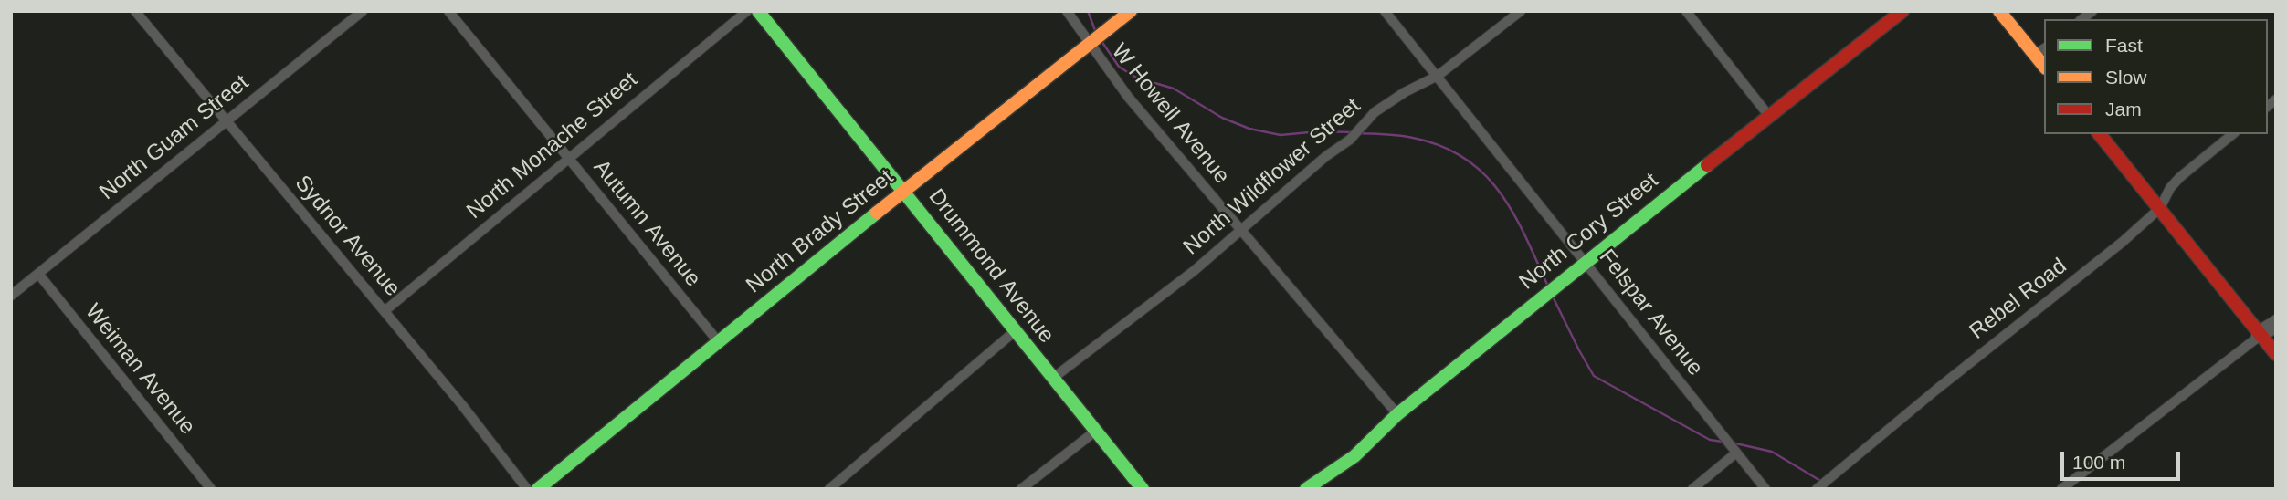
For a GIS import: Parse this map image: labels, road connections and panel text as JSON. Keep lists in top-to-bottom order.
{
  "streets": {
    "street": [
      "W Howell Avenue",
      "North Guam Street",
      "North Monache Street",
      "North Wildflower Street",
      "Autumn Avenue",
      "North Brady Street",
      "North Cory Street",
      "Sydnor Avenue",
      "Drummond Avenue",
      "Rebel Road",
      "Felspar Avenue",
      "Weiman Avenue"
    ]
  },
  "crossings": [
    ["W Howell Avenue", "North Wildflower Street"],
    ["W Howell Avenue", "North Brady Street"],
    ["W Howell Avenue", "North Cory Street"],
    ["North Guam Street", "Sydnor Avenue"],
    ["North Guam Street", "Weiman Avenue"],
    ["North Monache Street", "Autumn Avenue"],
    ["North Monache Street", "Sydnor Avenue"],
    ["North Wildflower Street", "Drummond Avenue"],
    ["North Wildflower Street", "Felspar Avenue"],
    ["Autumn Avenue", "North Brady Street"],
    ["North Brady Street", "Drummond Avenue"],
    ["North Cory Street", "Felspar Avenue"]
  ],
  "legend": ["Fast", "Slow", "Jam"],
  "scale_bar": "100 m"
}
